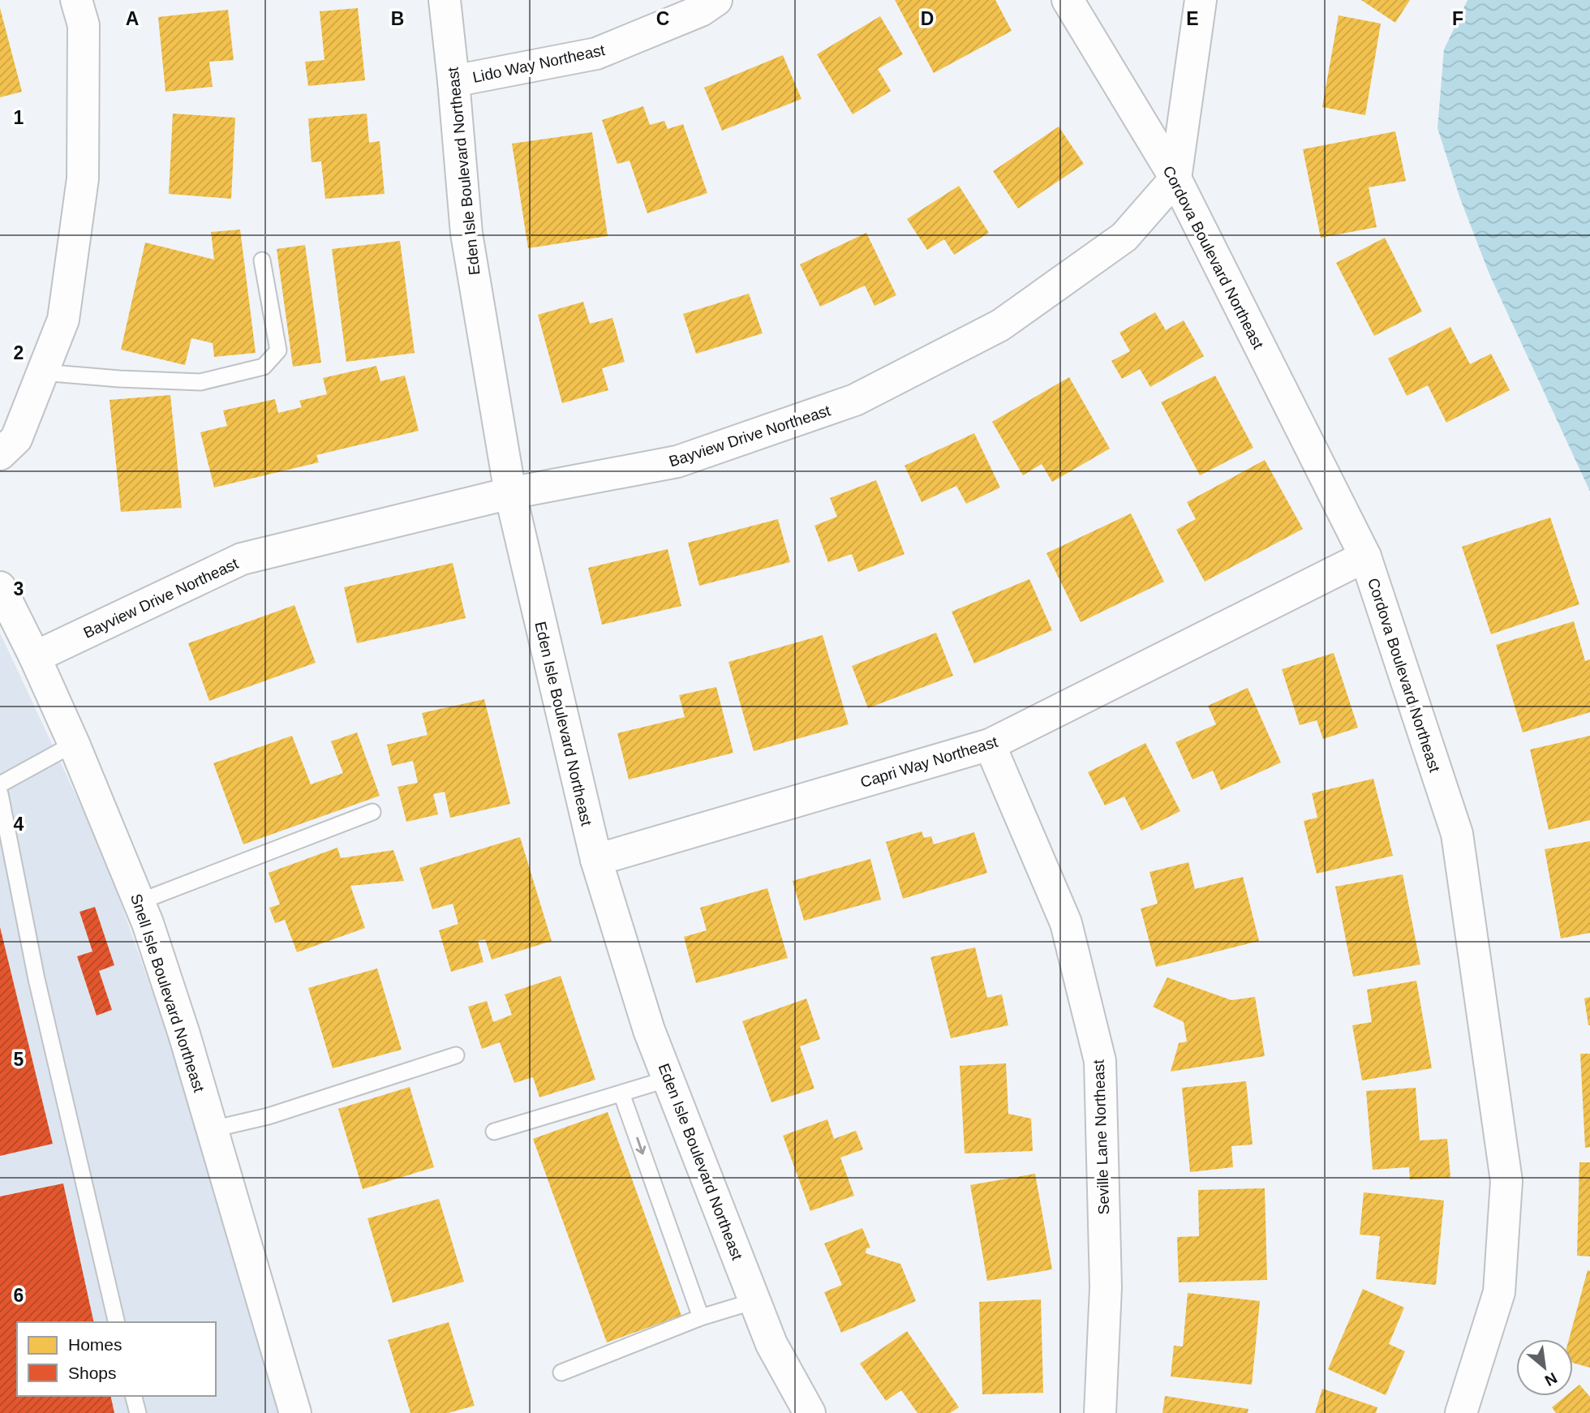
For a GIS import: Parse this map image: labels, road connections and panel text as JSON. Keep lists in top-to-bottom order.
{
  "streets": {
    "street": [
      "Lido Way Northeast",
      "Eden Isle Boulevard Northeast",
      "Cordova Boulevard Northeast",
      "Bayview Drive Northeast",
      "Capri Way Northeast",
      "Snell Isle Boulevard Northeast",
      "Seville Lane Northeast"
    ]
  },
  "crossings": [
    ["Lido Way Northeast", "Eden Isle Boulevard Northeast"],
    ["Eden Isle Boulevard Northeast", "Bayview Drive Northeast"],
    ["Eden Isle Boulevard Northeast", "Capri Way Northeast"],
    ["Cordova Boulevard Northeast", "Bayview Drive Northeast"],
    ["Cordova Boulevard Northeast", "Capri Way Northeast"],
    ["Bayview Drive Northeast", "Snell Isle Boulevard Northeast"],
    ["Capri Way Northeast", "Seville Lane Northeast"]
  ],
  "legend": ["Homes", "Shops"],
  "north": "bottom right",
  "grid": {
    "columns": [
      "A",
      "B",
      "C",
      "D",
      "E",
      "F"
    ],
    "rows": [
      "1",
      "2",
      "3",
      "4",
      "5",
      "6"
    ]
  }
}
